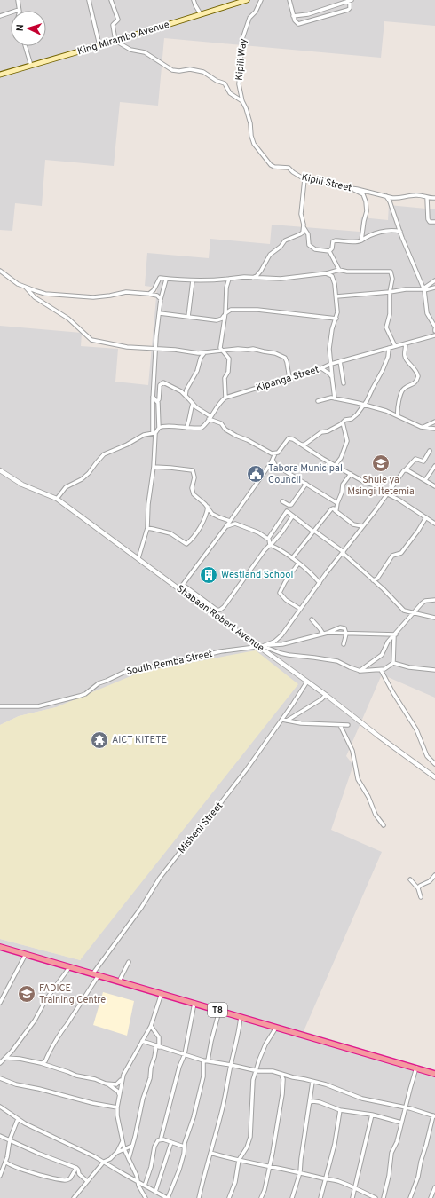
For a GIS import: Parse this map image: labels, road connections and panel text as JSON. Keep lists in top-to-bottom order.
{
  "streets": {
    "highway": ["T8"],
    "main road": ["King Mirambo Avenue"],
    "street": [
      "Kipili Way",
      "Kipili Street",
      "Kipanga Street",
      "Shabaan Robert Avenue",
      "South Pemba Street",
      "Misheni Street"
    ]
  },
  "crossings": [
    ["Kipili Way", "Kipili Street"],
    ["Shabaan Robert Avenue", "South Pemba Street"],
    ["Shabaan Robert Avenue", "Misheni Street"],
    ["Misheni Street", "T8"]
  ],
  "places": {
    "school or university": ["Shule ya Msingi Itetemia", "FADICE Training Centre"],
    "public building": ["Tabora Municipal Council"],
    "building": ["Westland School"],
    "temple": ["AICT KITETE"]
  },
  "north": "left"
}
